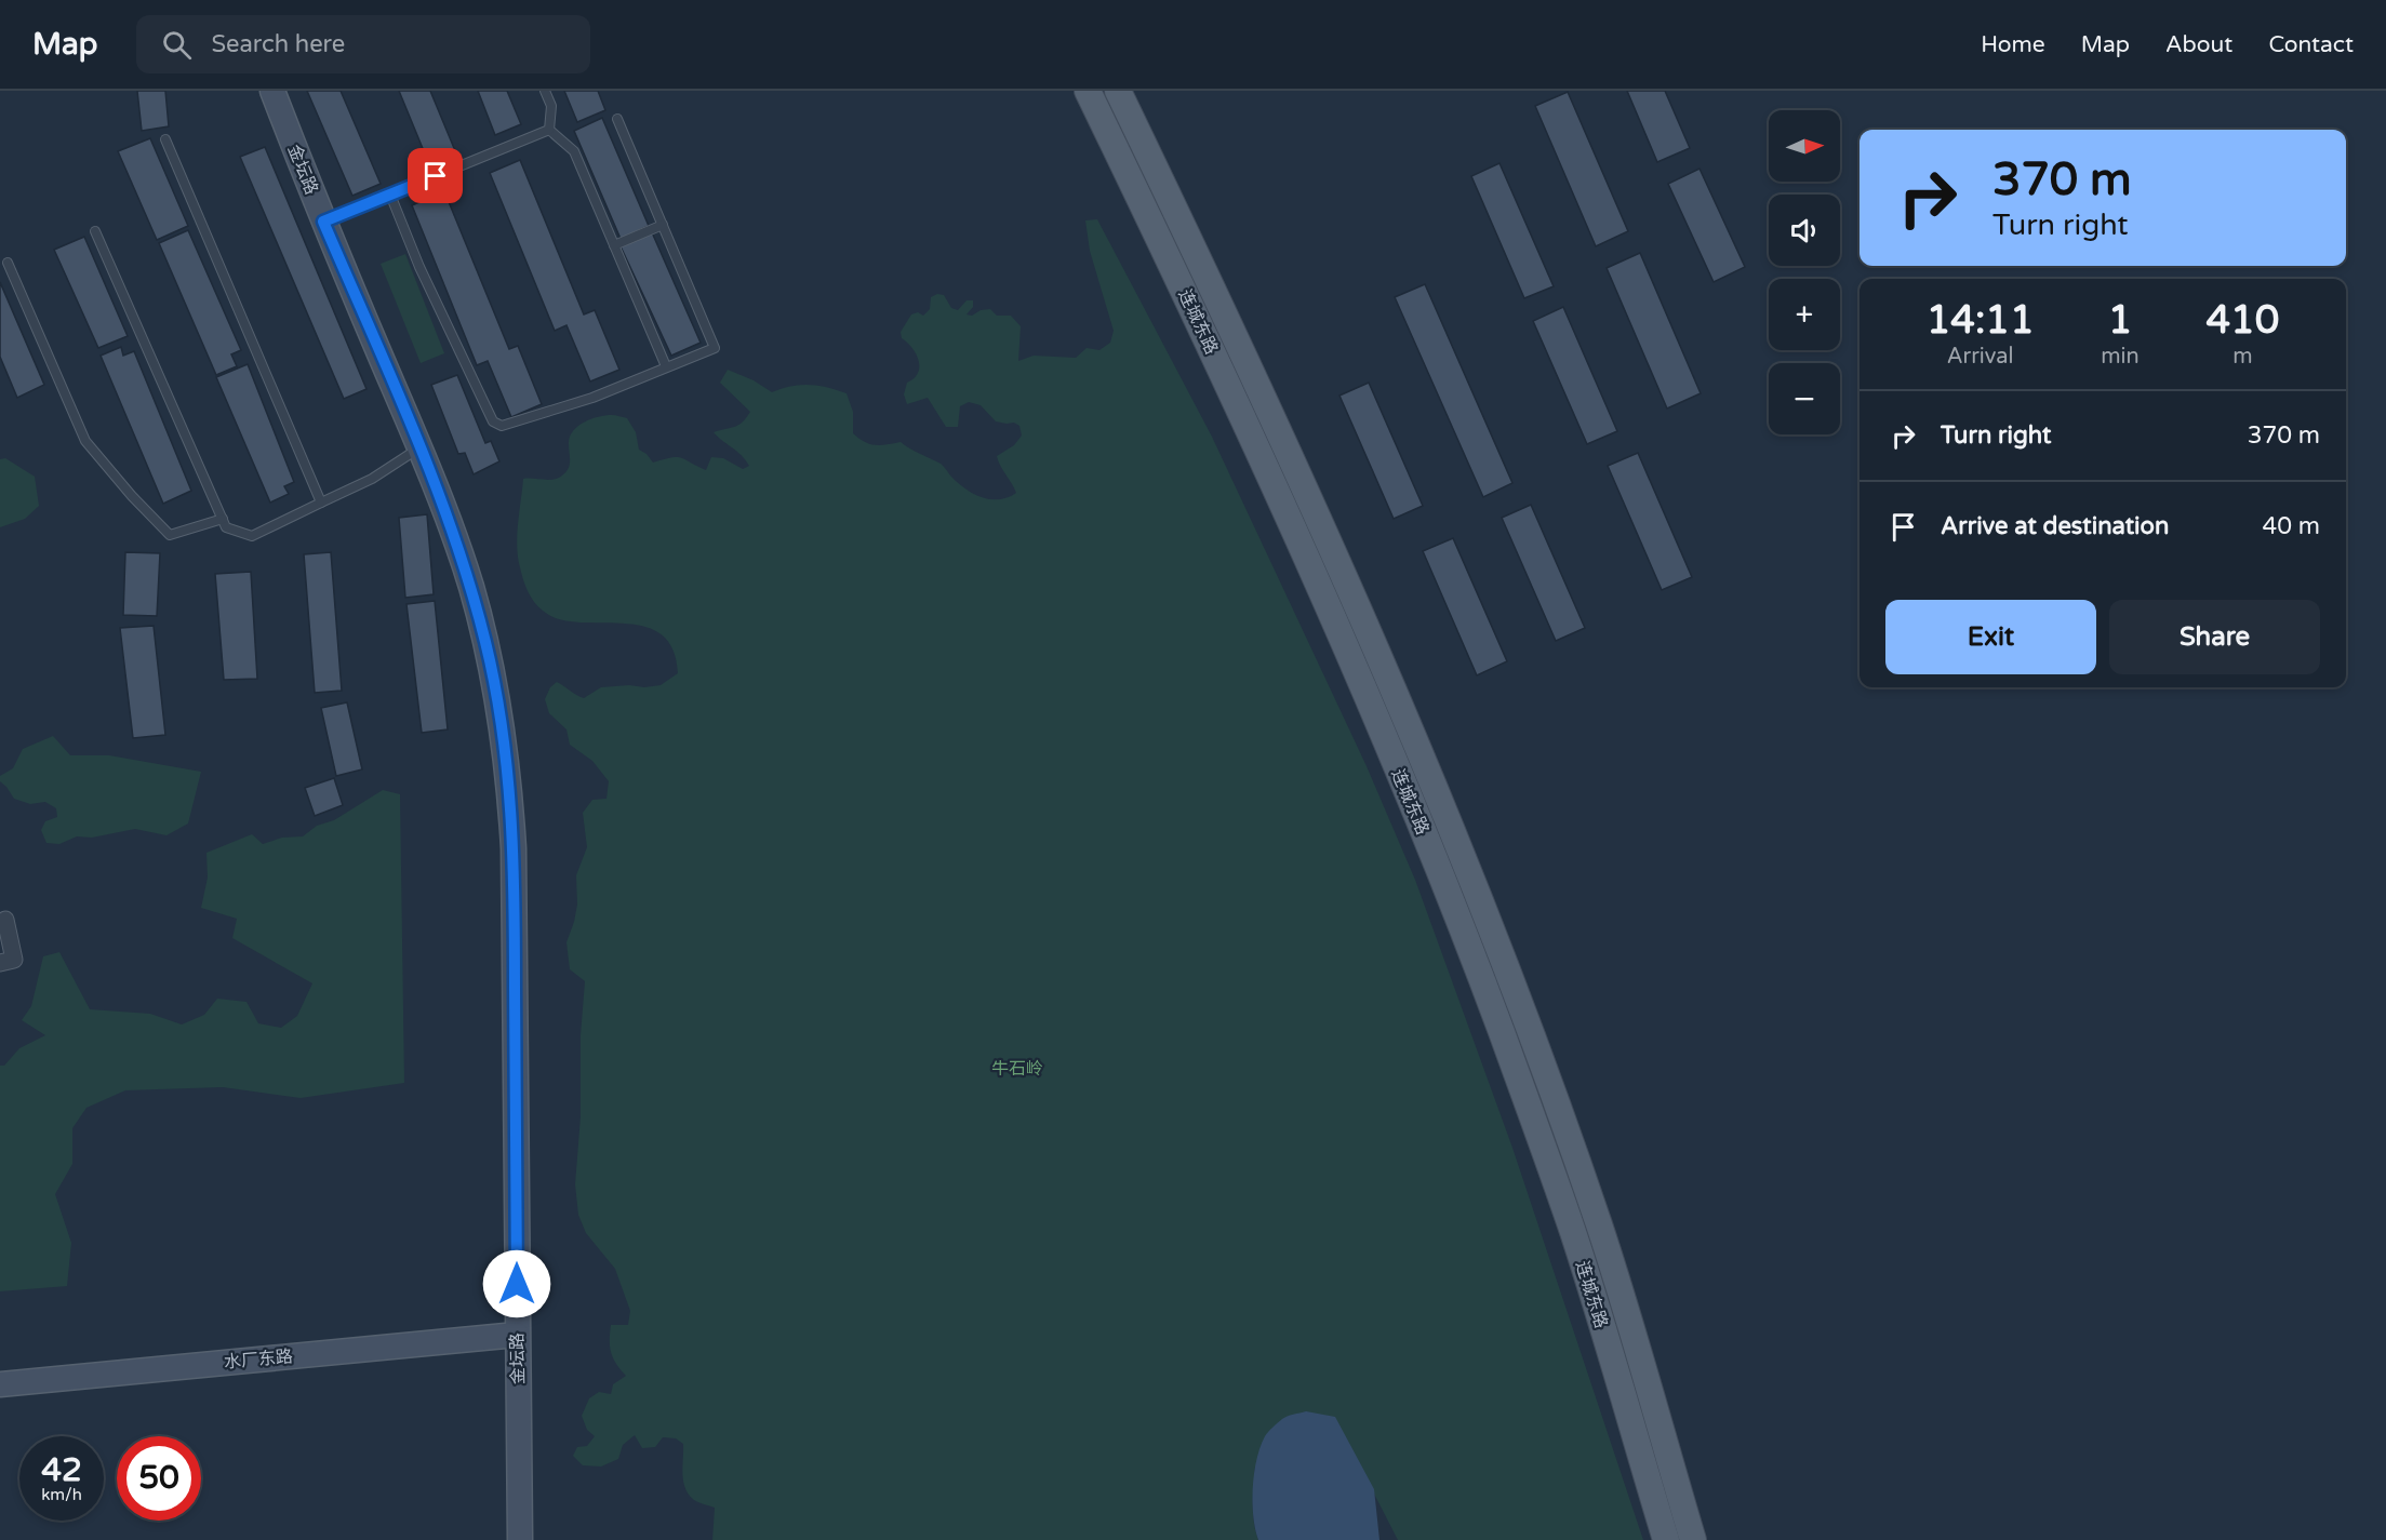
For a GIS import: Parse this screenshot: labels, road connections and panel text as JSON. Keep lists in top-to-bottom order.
{
  "streets": {
    "main road": ["金坛路", "连城东路", "水厂东路"]
  },
  "crossings": [
    ["金坛路", "水厂东路"]
  ],
  "parks": ["牛石岭"],
  "north": "right",
  "page": {
    "header": "Map",
    "search": "Search here",
    "nav": [
      "Home",
      "Map",
      "About",
      "Contact"
    ],
    "map_buttons": ["+", "−"],
    "turn": ["370 m", "Turn right"],
    "eta": [
      "14:11",
      "Arrival",
      "1",
      "min",
      "410",
      "m"
    ],
    "list": [
      {
        "name": "Turn right",
        "value": "370 m"
      },
      {
        "name": "Arrive at destination",
        "value": "40 m"
      }
    ],
    "buttons": ["Exit", "Share"],
    "speed": "42 km/h",
    "limit": "50"
  }
}
